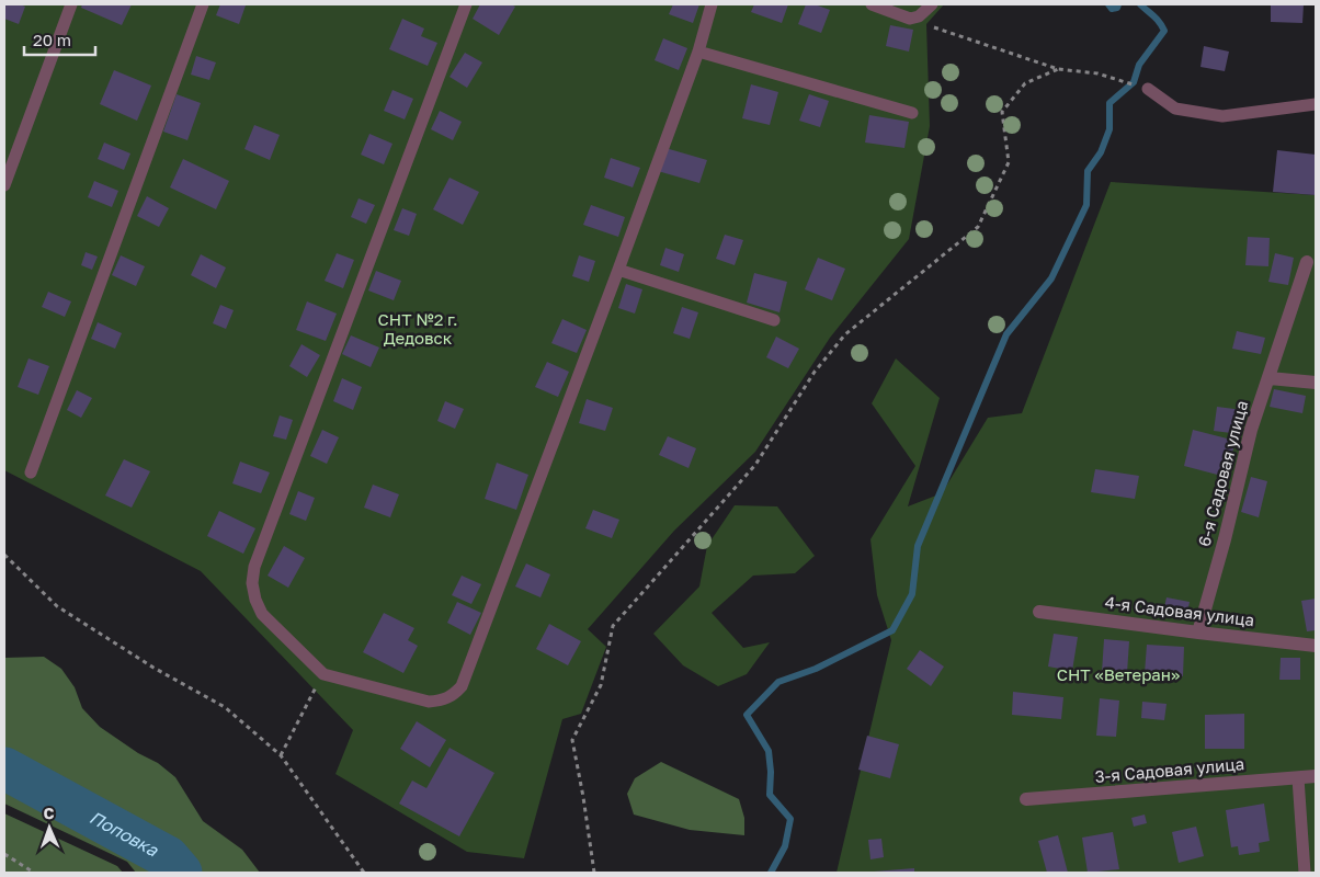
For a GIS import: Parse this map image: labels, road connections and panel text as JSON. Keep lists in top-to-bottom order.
{
  "streets": {
    "street": ["6-я Садовая улица", "4-я Садовая улица", "3-я Садовая улица"]
  },
  "crossings": [
    ["6-я Садовая улица", "4-я Садовая улица"]
  ],
  "water": ["Поповка"],
  "parks": ["СНТ №2 г. Дедовск", "СНТ «Ветеран»"],
  "scale_bar": "20 m",
  "north": "top"
}
